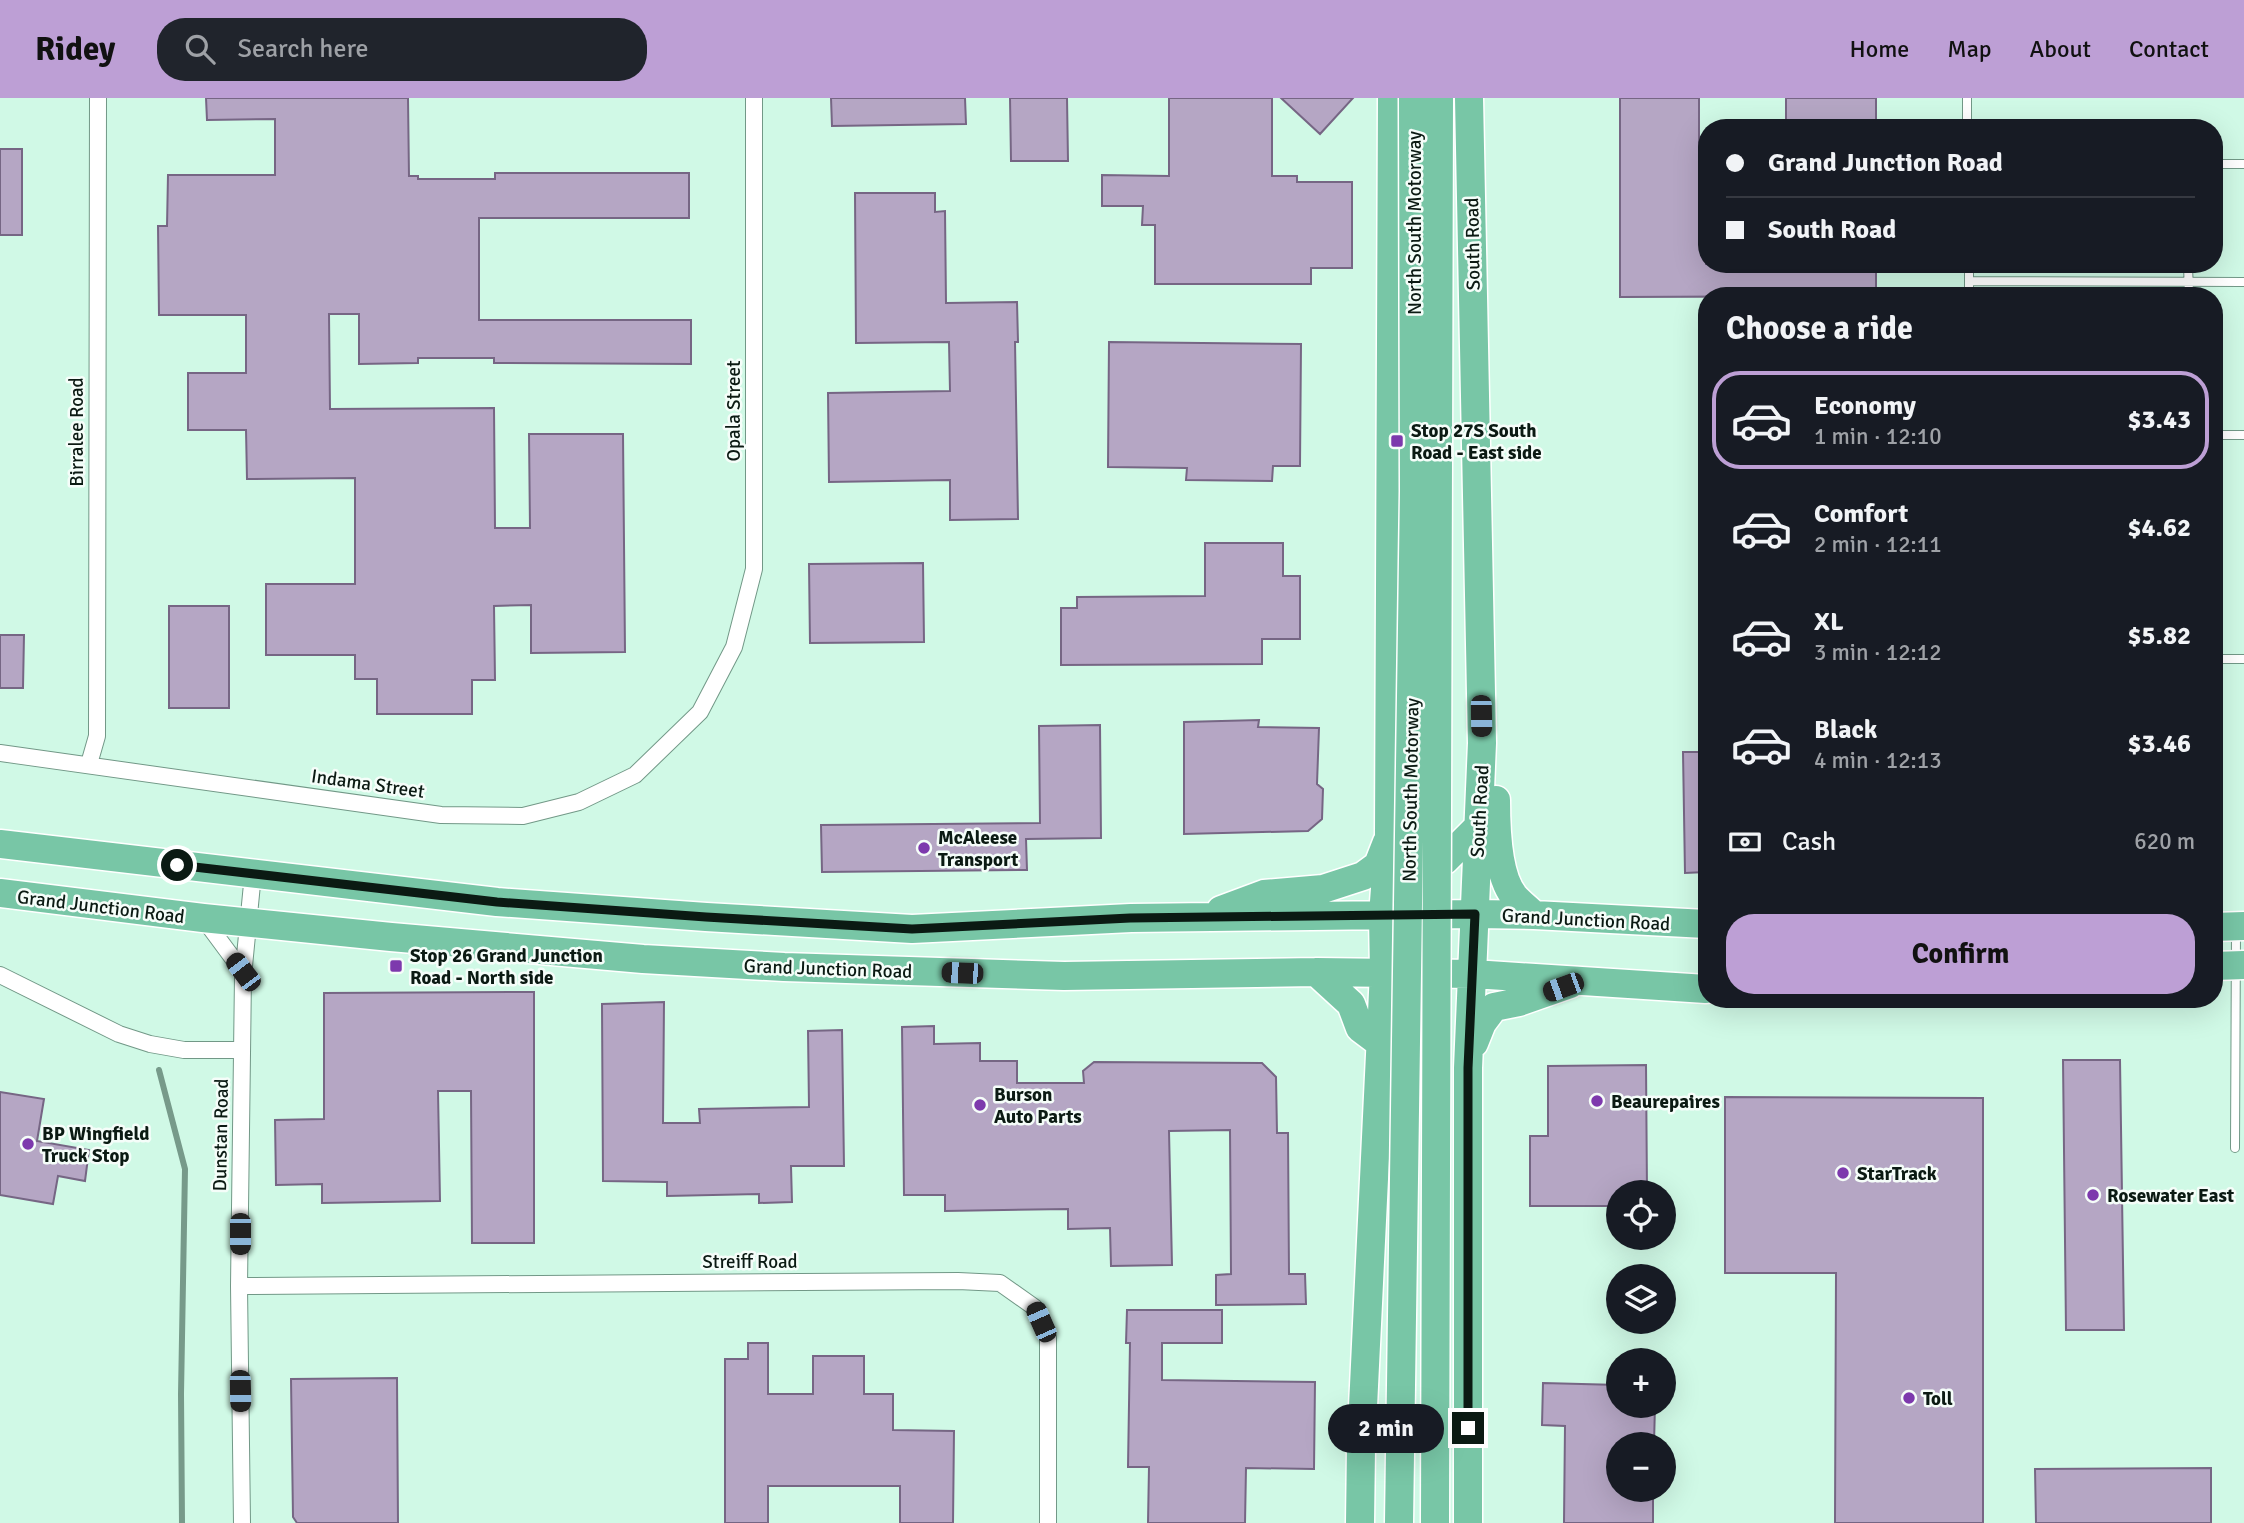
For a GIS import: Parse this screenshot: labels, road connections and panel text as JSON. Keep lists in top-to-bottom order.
{
  "streets": {
    "highway": ["North South Motorway", "South Road", "Grand Junction Road"],
    "street": [
      "Opala Street",
      "Birralee Road",
      "Indama Street",
      "Dunstan Road",
      "Streiff Road"
    ]
  },
  "crossings": [
    ["South Road", "Grand Junction Road"],
    ["Opala Street", "Indama Street"],
    ["Birralee Road", "Indama Street"],
    ["Grand Junction Road", "Dunstan Road"],
    ["Dunstan Road", "Streiff Road"]
  ],
  "places": {
    "transit": ["Stop 27S South Road - East side", "Stop 26 Grand Junction Road - North side"],
    "other": [
      "McAleese Transport",
      "Beaurepaires",
      "Burson Auto Parts",
      "BP Wingfield Truck Stop",
      "StarTrack",
      "Rosewater East",
      "Toll"
    ]
  },
  "page": {
    "header": "Ridey",
    "search": "Search here",
    "nav": [
      "Home",
      "Map",
      "About",
      "Contact"
    ],
    "banner": ["Grand Junction Road", "South Road"],
    "heading": "Choose a ride",
    "list": [
      {
        "name": "Economy",
        "note": "1 min · 12:10",
        "value": "$3.43"
      },
      {
        "name": "Comfort",
        "note": "2 min · 12:11",
        "value": "$4.62"
      },
      {
        "name": "XL",
        "note": "3 min · 12:12",
        "value": "$5.82"
      },
      {
        "name": "Black",
        "note": "4 min · 12:13",
        "value": "$3.46"
      }
    ],
    "pay": ["Cash", "620 m"],
    "buttons": "Confirm",
    "map_buttons": ["+", "−"],
    "bubble": "2 min"
  }
}
